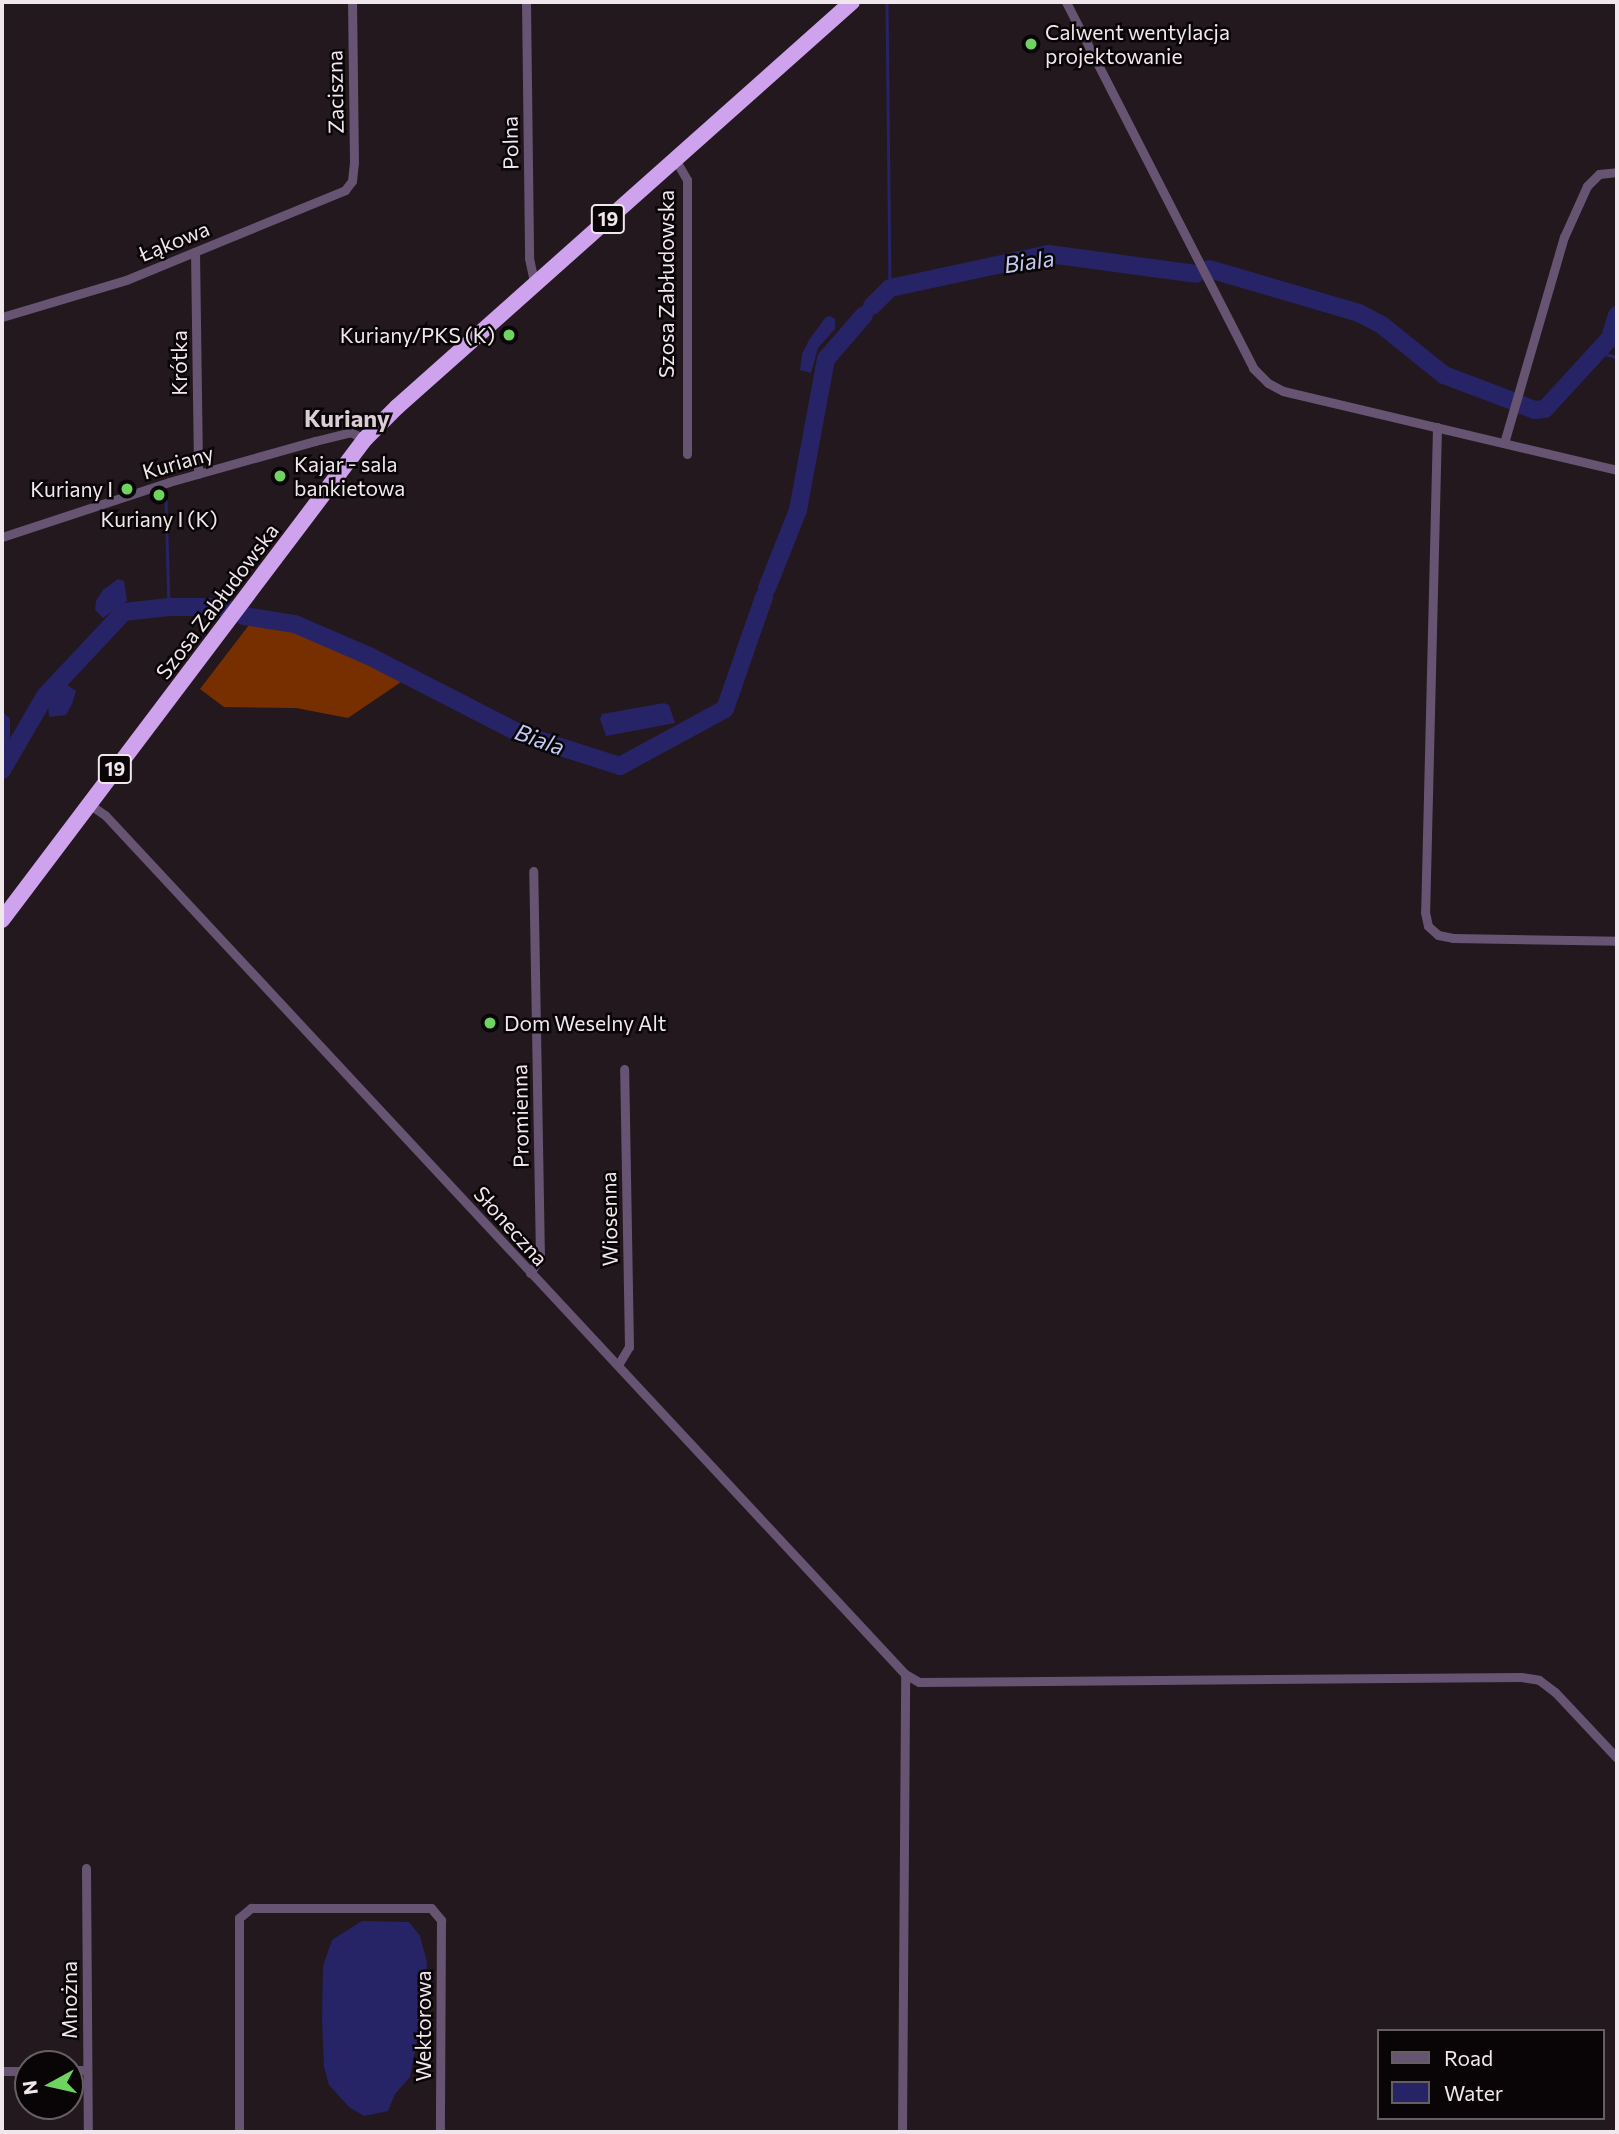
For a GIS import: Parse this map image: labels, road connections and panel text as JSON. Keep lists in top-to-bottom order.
{
  "streets": {
    "highway": ["19", "Szosa Zabłudowska"],
    "street": [
      "Zaciszna",
      "Polna",
      "Łąkowa",
      "Krótka",
      "Kuriany",
      "Promienna",
      "Wiosenna",
      "Słoneczna",
      "Mnożna",
      "Wektorowa"
    ]
  },
  "crossings": [
    ["Zaciszna", "Łąkowa"],
    ["Polna", "Szosa Zabłudowska"],
    ["Łąkowa", "Krótka"],
    ["Szosa Zabłudowska", "Kuriany"],
    ["Szosa Zabłudowska", "Słoneczna"],
    ["Krótka", "Kuriany"],
    ["Promienna", "Słoneczna"],
    ["Wiosenna", "Słoneczna"]
  ],
  "districts": ["Kuriany"],
  "water": ["Biala"],
  "places": [
    "Calwent wentylacja projektowanie",
    "Kuriany/PKS (K)",
    "Kajar - sala bankietowa",
    "Kuriany I",
    "Kuriany I (K)",
    "Dom Weselny Alt"
  ],
  "legend": ["Road", "Water"],
  "north": "left"
}
